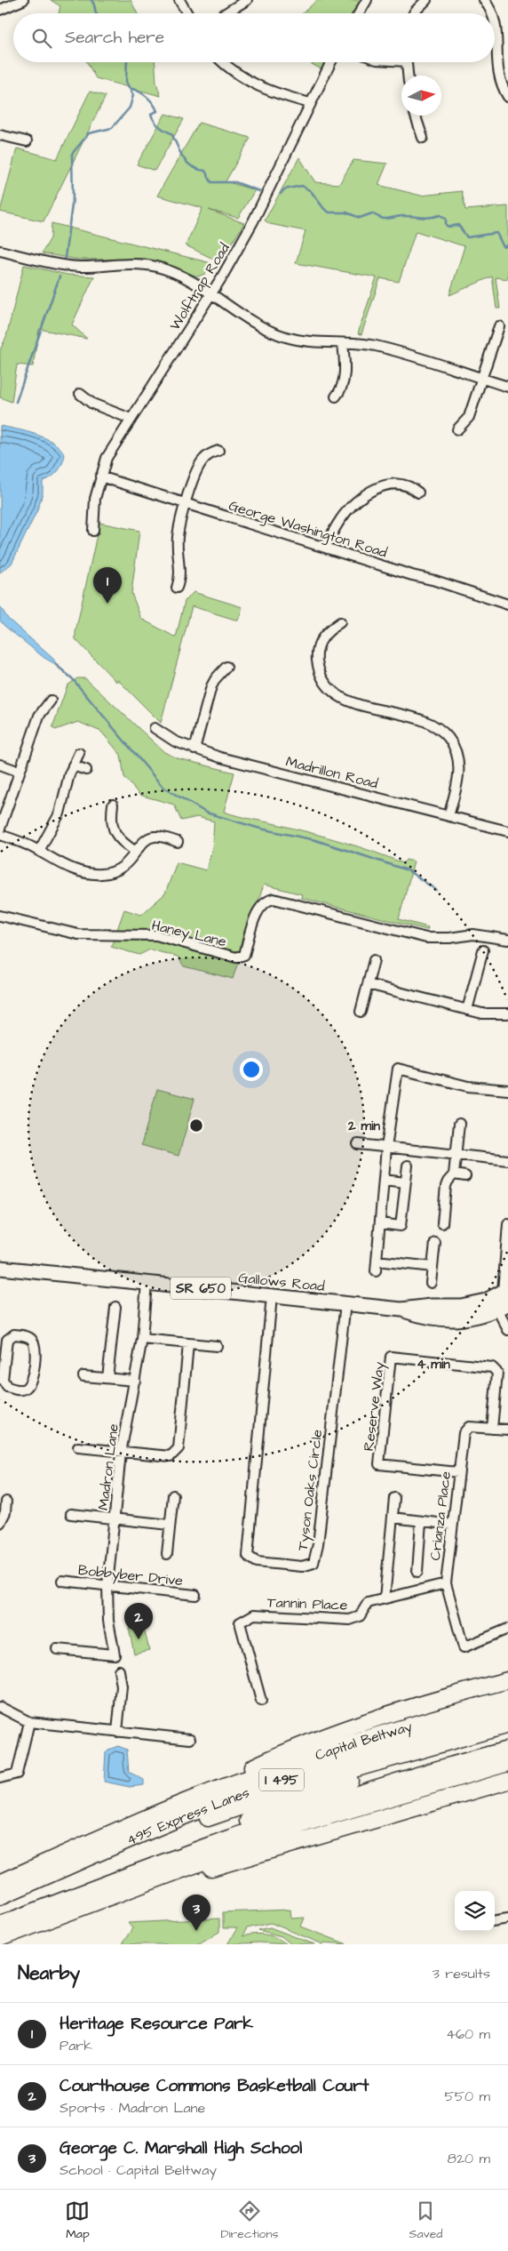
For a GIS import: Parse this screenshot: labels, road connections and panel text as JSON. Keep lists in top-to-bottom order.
{
  "streets": {
    "highway": ["Capital Beltway", "I 495", "495 Express Lanes"],
    "main road": ["Gallows Road", "SR 650"],
    "street": [
      "Wolftrap Road",
      "George Washington Road",
      "Madrillon Road",
      "Haney Lane",
      "Reserve Way",
      "Madron Lane",
      "Tyson Oaks Circle",
      "Crianza Place",
      "Bobbyber Drive",
      "Tannin Place"
    ]
  },
  "crossings": [
    ["Wolftrap Road", "George Washington Road"],
    ["Gallows Road", "Madron Lane"],
    ["Gallows Road", "Tyson Oaks Circle"],
    ["Reserve Way", "Crianza Place"],
    ["Madron Lane", "Bobbyber Drive"],
    ["Crianza Place", "Tannin Place"]
  ],
  "north": "right",
  "page": {
    "search": "Search here",
    "pins": ["1", "2", "3"],
    "heading": ["Nearby", "3 results"],
    "list": [
      {
        "mark": "1",
        "name": "Heritage Resource Park",
        "note": "Park",
        "value": "460 m"
      },
      {
        "mark": "2",
        "name": "Courthouse Commons Basketball Court",
        "note": "Sports · Madron Lane",
        "value": "550 m"
      },
      {
        "mark": "3",
        "name": "George C. Marshall High School",
        "note": "School · Capital Beltway",
        "value": "820 m"
      }
    ],
    "nav": ["Map", "Directions", "Saved"]
  },
  "rings": ["2 min", "4 min"]
}
